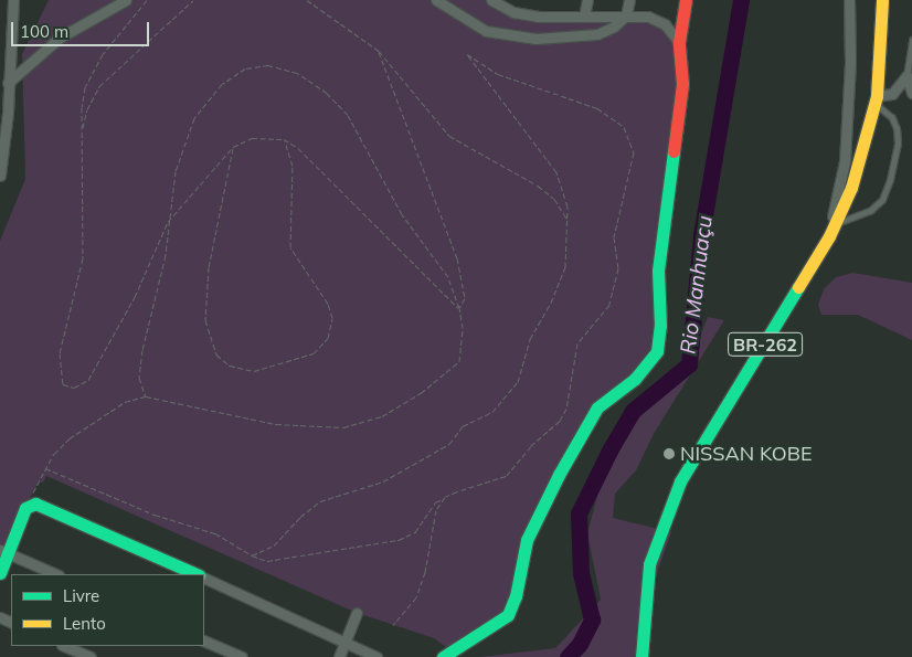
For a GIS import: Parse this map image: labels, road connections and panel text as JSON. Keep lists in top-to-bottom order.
{
  "streets": {
    "main road": ["BR-262"]
  },
  "water": ["Rio Manhuaçu"],
  "places": ["NISSAN KOBE"],
  "legend": ["Livre", "Lento"],
  "scale_bar": "100 m"
}
